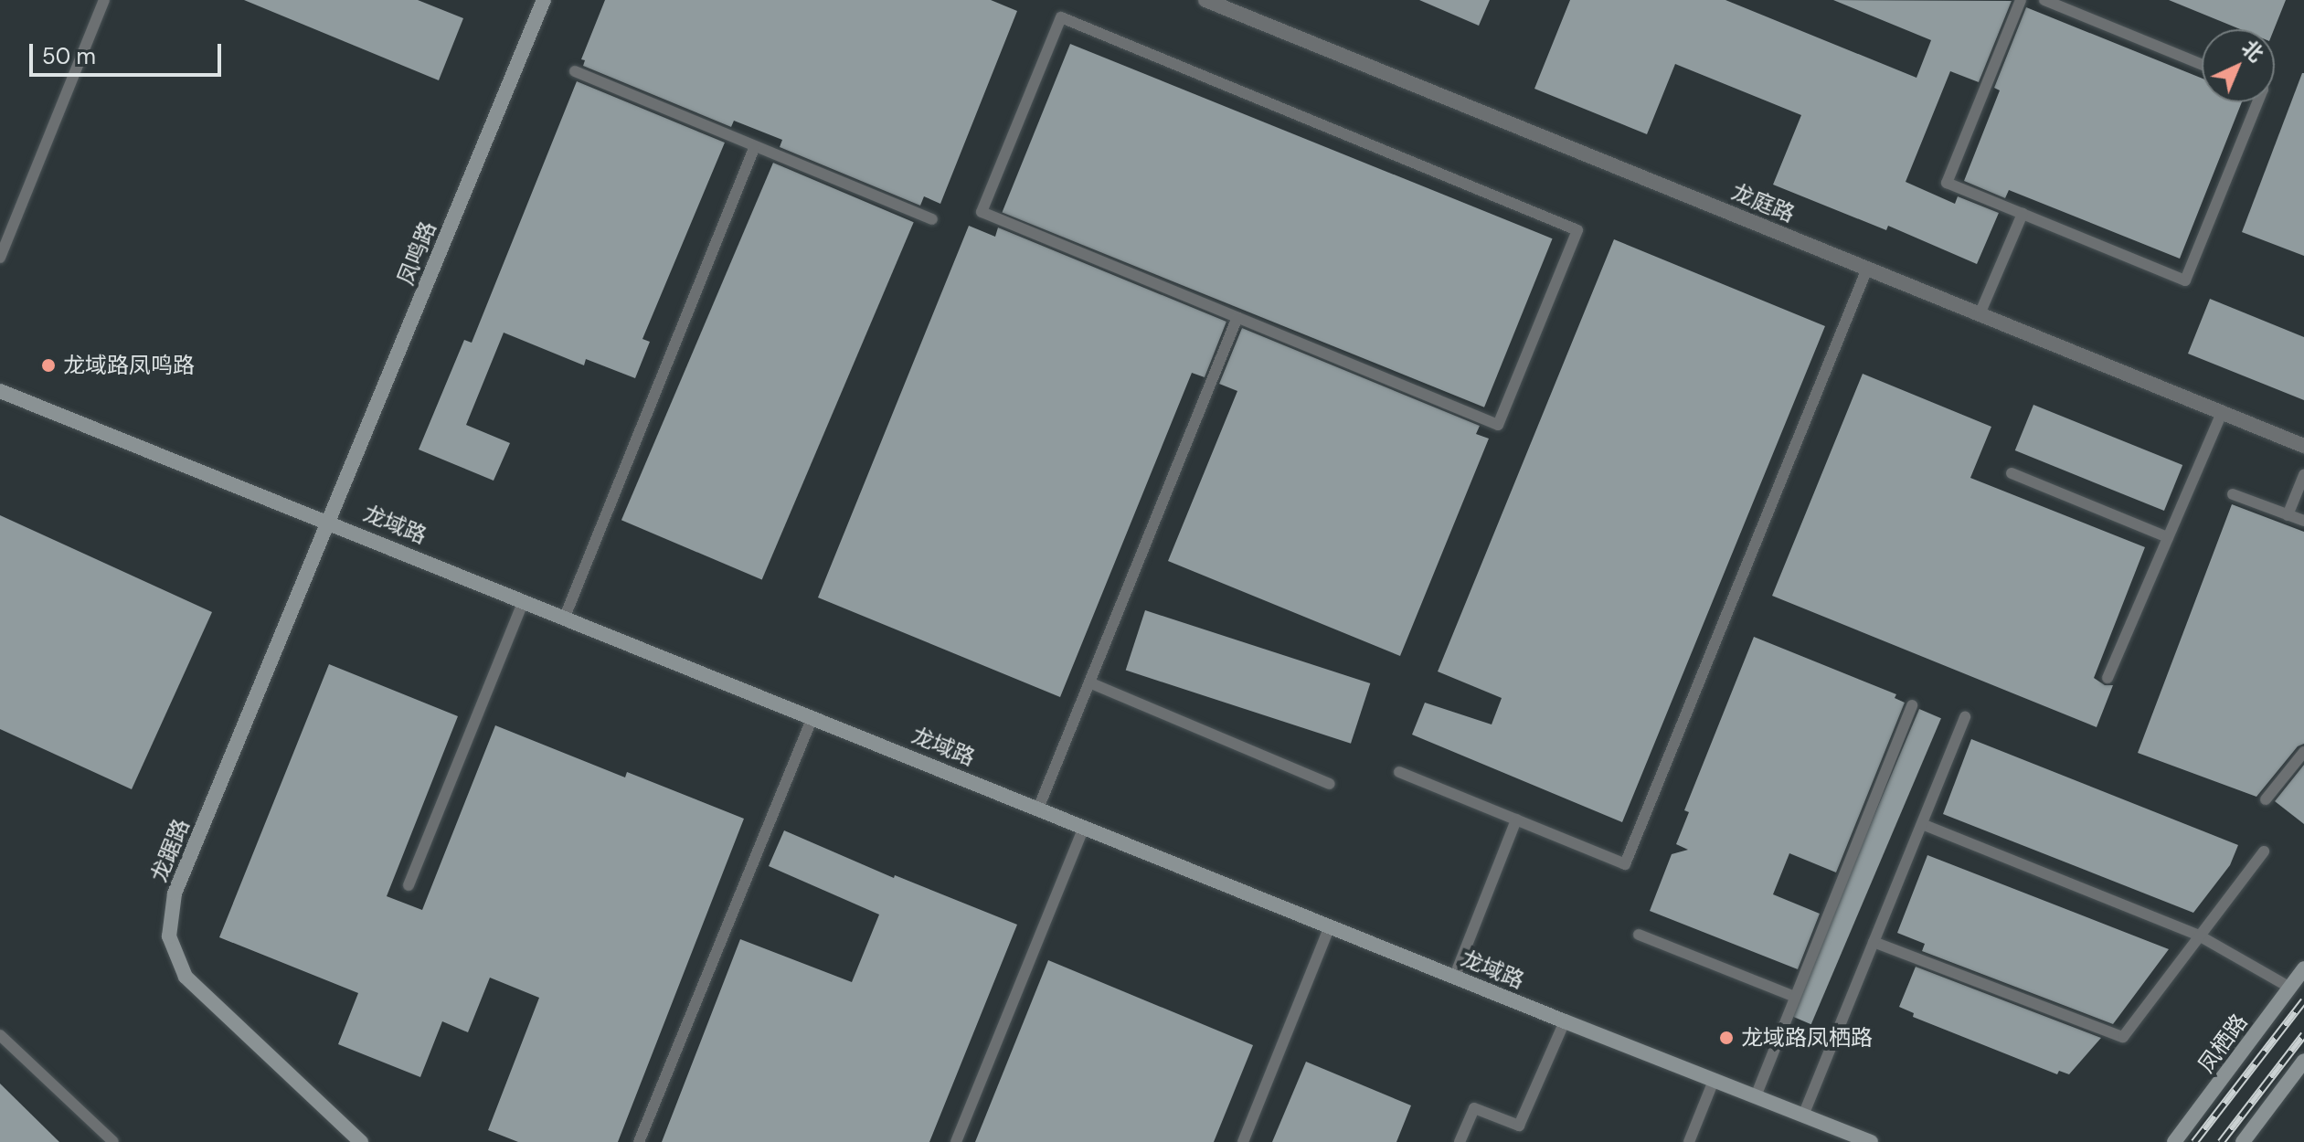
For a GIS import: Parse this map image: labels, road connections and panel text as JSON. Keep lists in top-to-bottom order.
{
  "streets": {
    "street": [
      "龙庭路",
      "凤鸣路",
      "龙域路",
      "龙踞路",
      "凤栖路"
    ]
  },
  "crossings": [
    ["凤鸣路", "龙域路"],
    ["凤鸣路", "龙踞路"],
    ["龙域路", "龙踞路"]
  ],
  "places": ["龙域路凤鸣路", "龙域路凤栖路"],
  "scale_bar": "50 m",
  "north": "top right"
}
